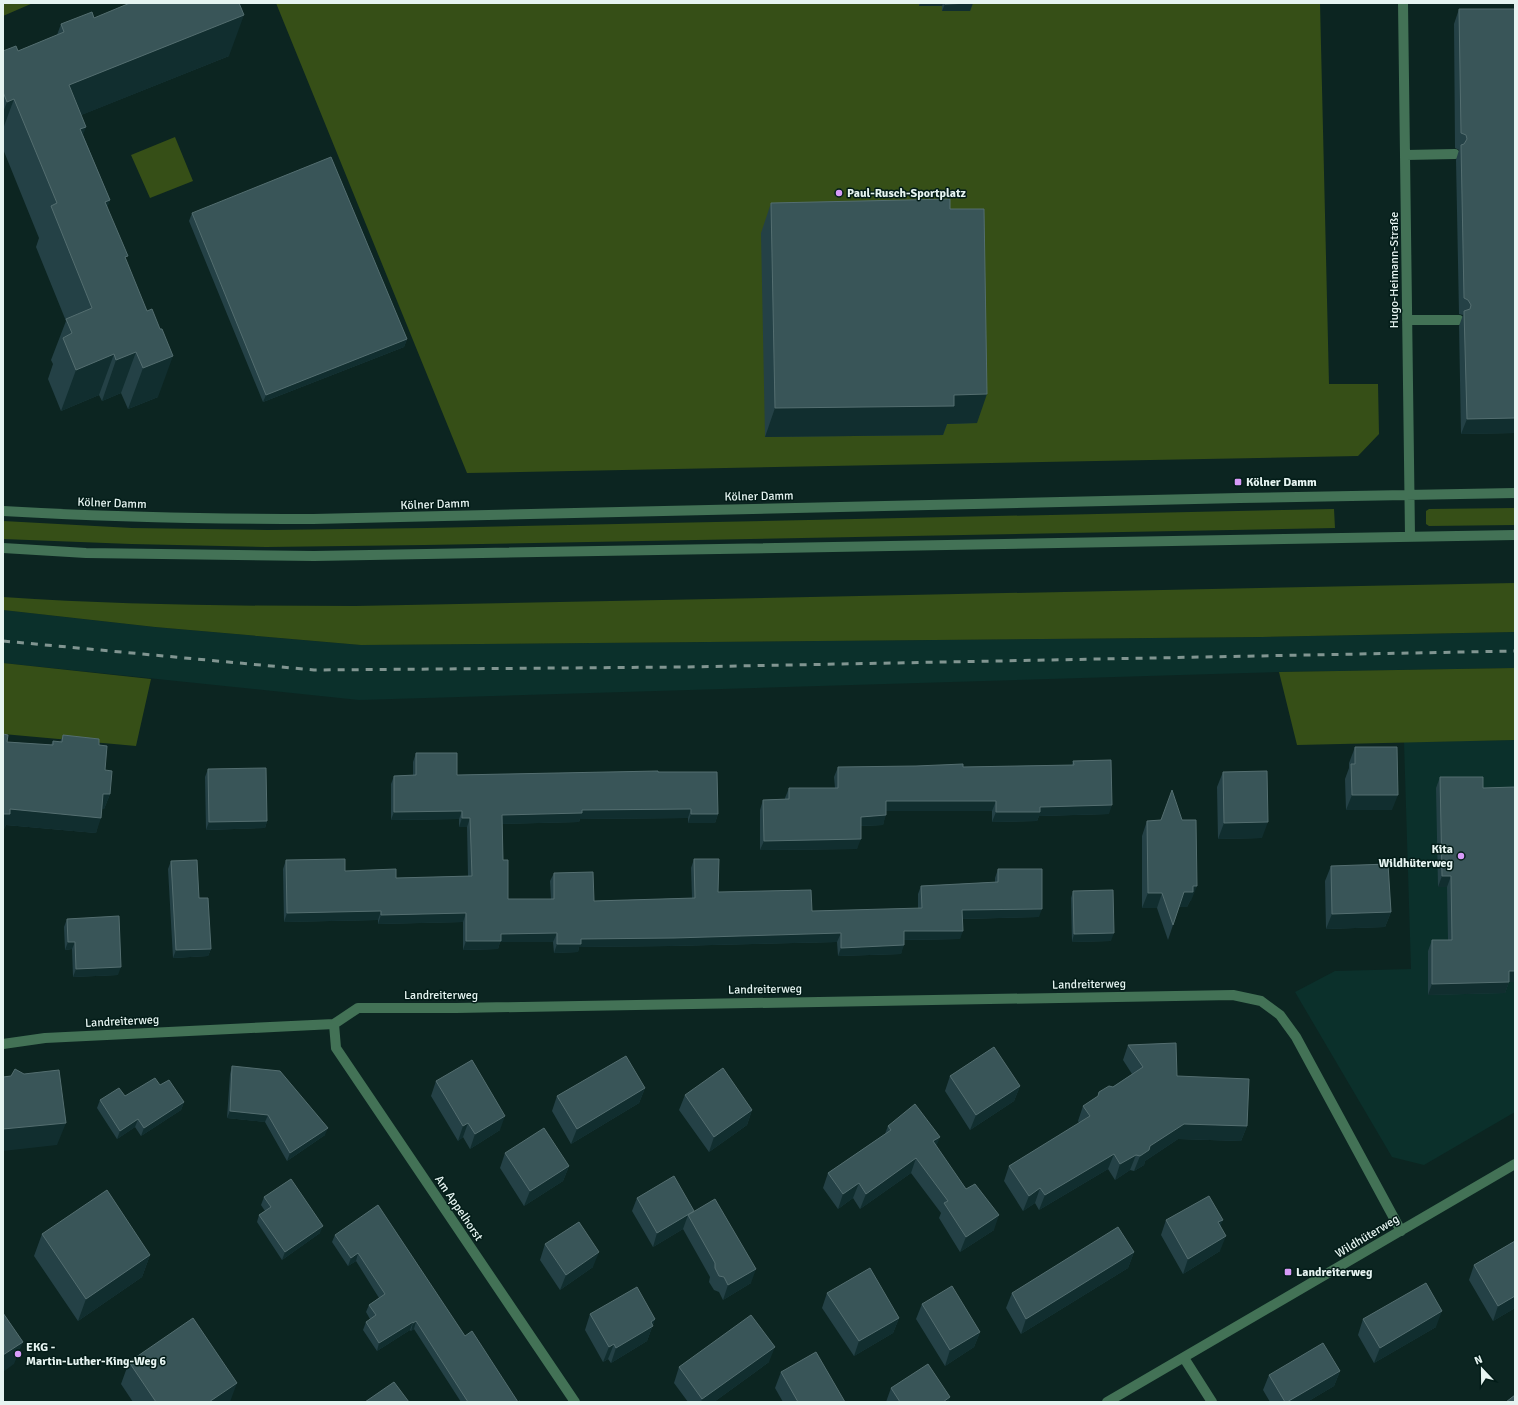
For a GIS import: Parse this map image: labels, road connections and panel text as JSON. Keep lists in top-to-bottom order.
{
  "streets": {
    "street": [
      "Hugo-Heimann-Straße",
      "Kölner Damm",
      "Landreiterweg",
      "Am Appelhorst",
      "Wildhüterweg"
    ]
  },
  "crossings": [
    ["Hugo-Heimann-Straße", "Kölner Damm"],
    ["Landreiterweg", "Am Appelhorst"],
    ["Landreiterweg", "Wildhüterweg"]
  ],
  "places": {
    "other": ["Paul-Rusch-Sportplatz", "Kita Wildhüterweg", "EKG - Martin-Luther-King-Weg 6"],
    "transit": ["Kölner Damm", "Landreiterweg"]
  },
  "north": "top"
}
